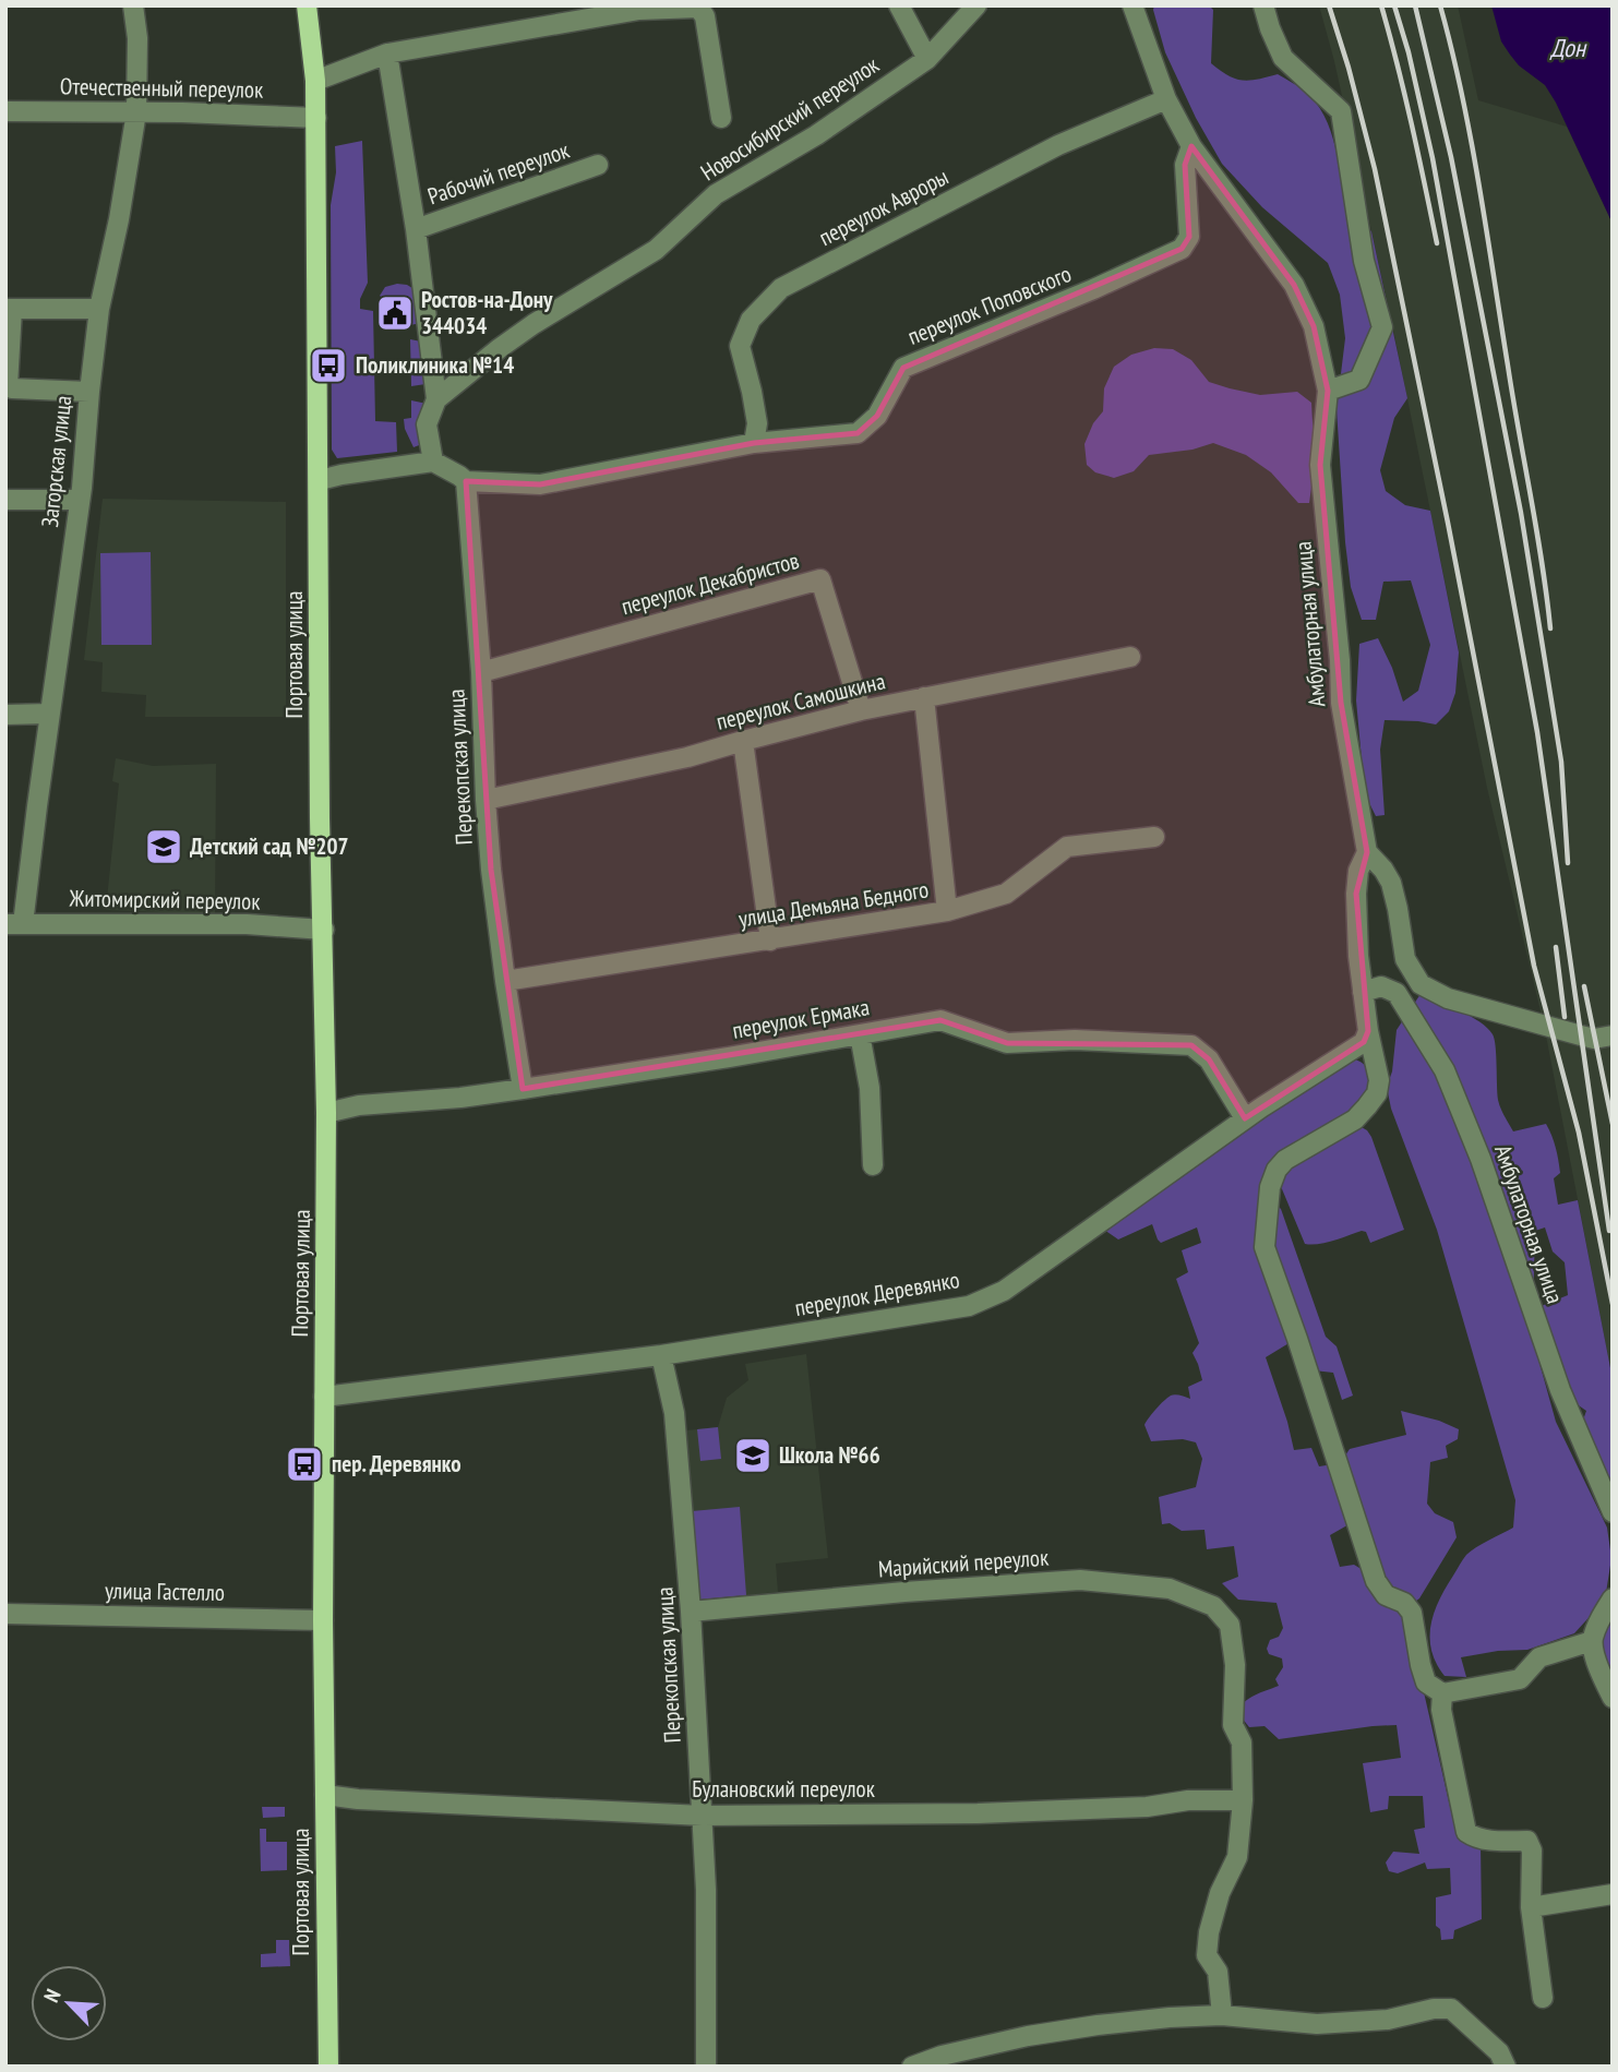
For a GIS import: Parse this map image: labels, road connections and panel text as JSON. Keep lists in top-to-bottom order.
{
  "streets": {
    "main road": ["Портовая улица"],
    "street": [
      "Отечественный переулок",
      "Новосибирский переулок",
      "Рабочий переулок",
      "переулок Авроры",
      "переулок Поповского",
      "Загорская улица",
      "переулок Декабристов",
      "Амбулаторная улица",
      "переулок Самошкина",
      "Перекопская улица",
      "Житомирский переулок",
      "улица Демьяна Бедного",
      "переулок Ермака",
      "переулок Деревянко",
      "Марийский переулок",
      "улица Гастелло",
      "Булановский переулок"
    ]
  },
  "crossings": [
    ["Отечественный переулок", "Загорская улица"],
    ["Отечественный переулок", "Портовая улица"],
    ["переулок Авроры", "переулок Поповского"],
    ["переулок Авроры", "Амбулаторная улица"],
    ["переулок Поповского", "Амбулаторная улица"],
    ["переулок Поповского", "Перекопская улица"],
    ["Загорская улица", "Житомирский переулок"],
    ["переулок Декабристов", "переулок Самошкина"],
    ["переулок Декабристов", "Перекопская улица"],
    ["Амбулаторная улица", "переулок Деревянко"],
    ["Портовая улица", "Житомирский переулок"],
    ["Портовая улица", "переулок Ермака"],
    ["Портовая улица", "переулок Деревянко"],
    ["Портовая улица", "улица Гастелло"],
    ["Портовая улица", "Булановский переулок"],
    ["переулок Самошкина", "Перекопская улица"],
    ["Перекопская улица", "улица Демьяна Бедного"],
    ["Перекопская улица", "переулок Ермака"],
    ["Перекопская улица", "переулок Деревянко"],
    ["Перекопская улица", "Марийский переулок"],
    ["Перекопская улица", "Булановский переулок"],
    ["переулок Ермака", "переулок Деревянко"],
    ["Марийский переулок", "Булановский переулок"]
  ],
  "water": ["Дон"],
  "places": {
    "public building": ["Ростов-на-Дону 344034"],
    "bus stop": ["Поликлиника №14", "пер. Деревянко"],
    "school or university": ["Детский сад №207", "Школа №66"]
  },
  "north": "top left"
}
